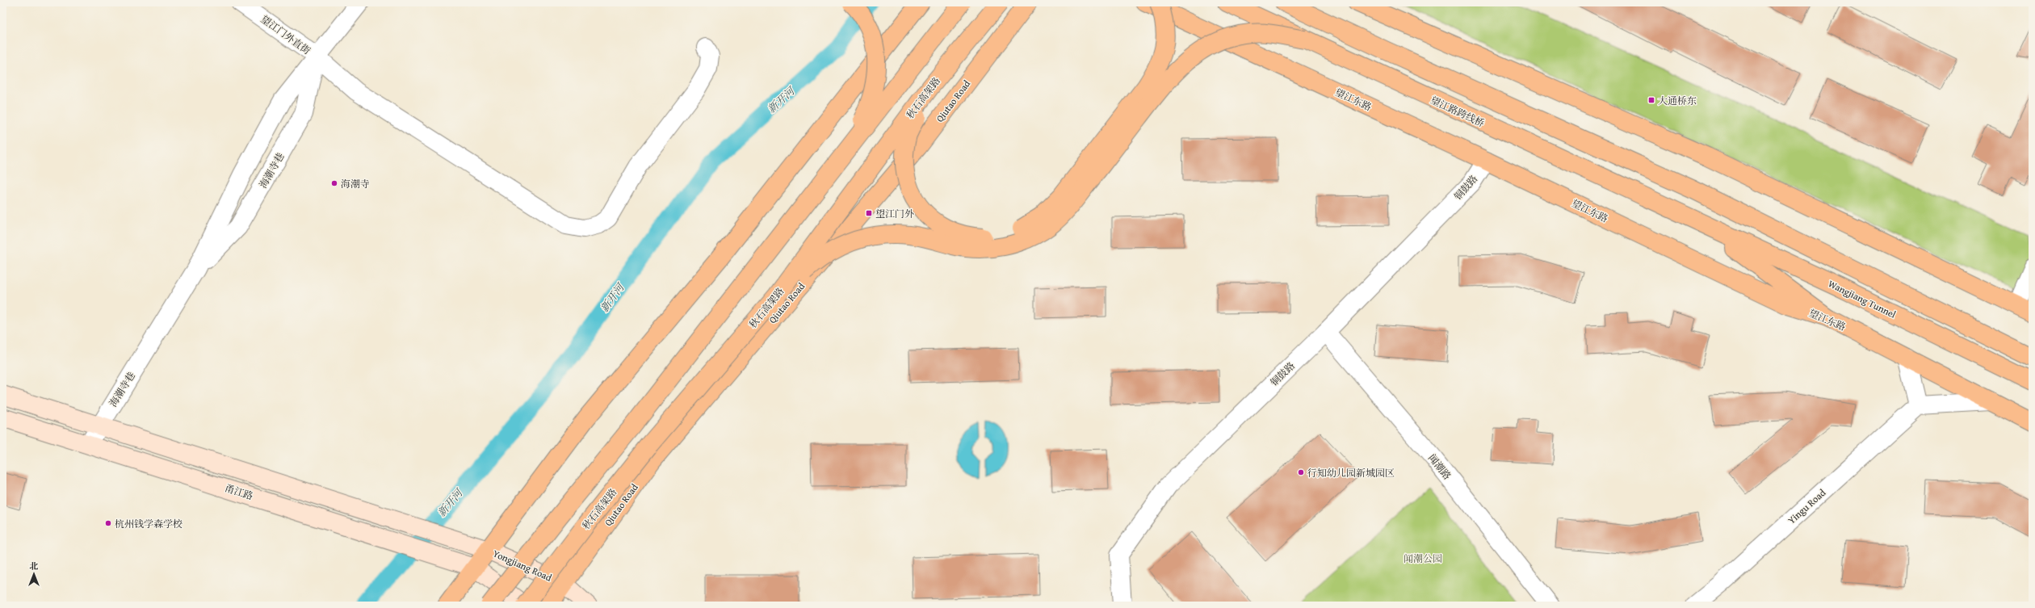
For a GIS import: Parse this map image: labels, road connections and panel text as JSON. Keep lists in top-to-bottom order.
{
  "streets": {
    "main road": [
      "秋石高架路",
      "望江东路",
      "Qiutao Road",
      "望江路跨线桥",
      "Wangjiang Tunnel",
      "甬江路",
      "Yongjiang Road"
    ],
    "street": [
      "望江门外直街",
      "海潮寺巷",
      "铜鼓路",
      "闻潮路",
      "Yingu Road"
    ]
  },
  "crossings": [
    ["望江门外直街", "海潮寺巷"],
    ["望江东路", "铜鼓路"],
    ["Qiutao Road", "Yongjiang Road"],
    ["望江路跨线桥", "Wangjiang Tunnel"],
    ["海潮寺巷", "甬江路"],
    ["海潮寺巷", "Yongjiang Road"],
    ["铜鼓路", "闻潮路"]
  ],
  "water": ["新开河"],
  "parks": ["闻潮公园"],
  "places": {
    "transit": ["大通桥东", "望江门外"],
    "other": ["海潮寺", "行知幼儿园新城园区", "杭州钱学森学校"]
  },
  "north": "top"
}
